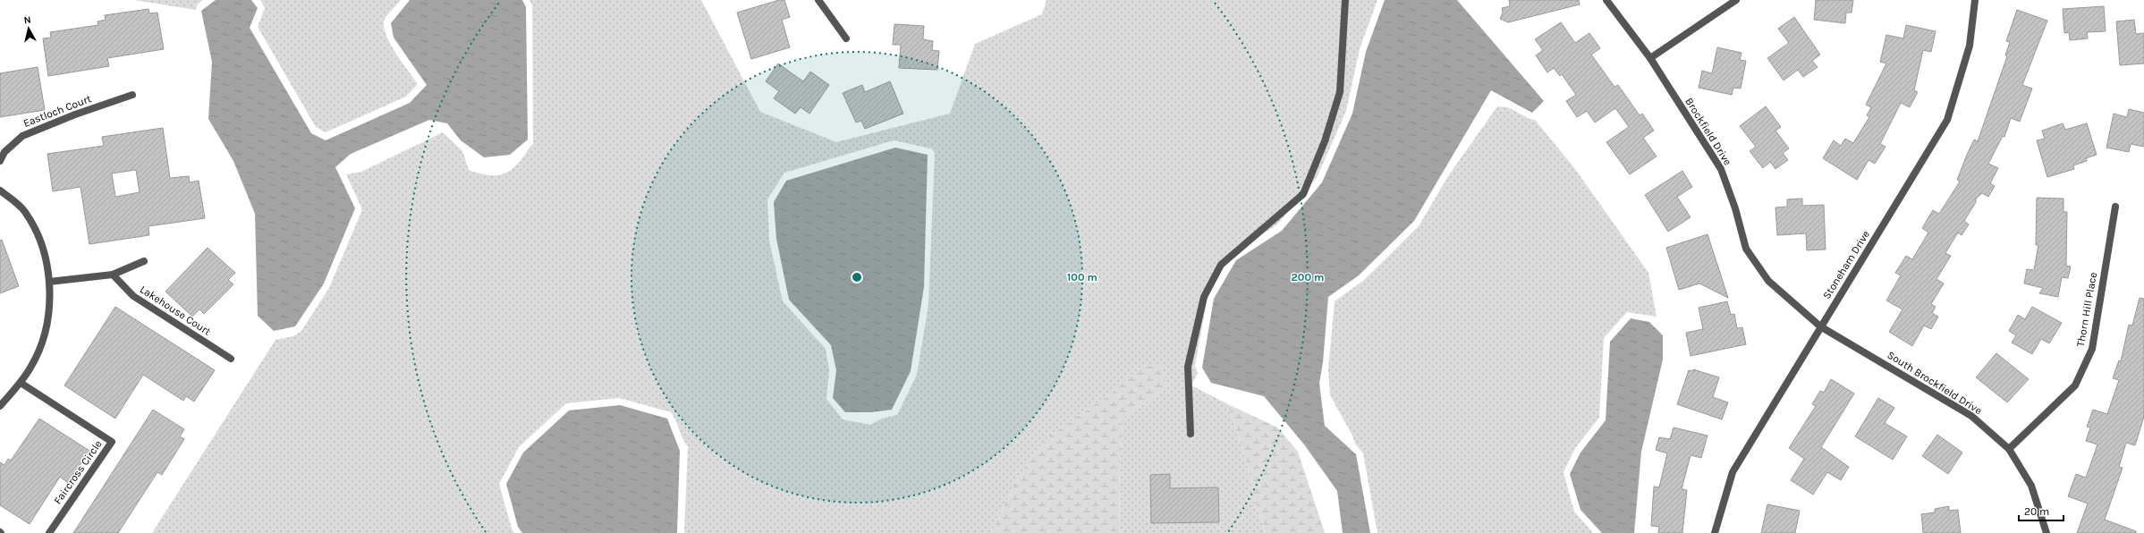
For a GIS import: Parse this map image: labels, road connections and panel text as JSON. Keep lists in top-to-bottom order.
{
  "streets": {
    "street": [
      "Eastloch Court",
      "Brockfield Drive",
      "Stoneham Drive",
      "Thorn Hill Place",
      "Lakehouse Court",
      "South Brockfield Drive",
      "Faircross Circle"
    ]
  },
  "crossings": [
    ["Brockfield Drive", "Stoneham Drive"],
    ["Brockfield Drive", "South Brockfield Drive"],
    ["Stoneham Drive", "South Brockfield Drive"],
    ["Thorn Hill Place", "South Brockfield Drive"]
  ],
  "scale_bar": "20 m",
  "north": "top",
  "rings": ["100 m", "200 m"]
}
